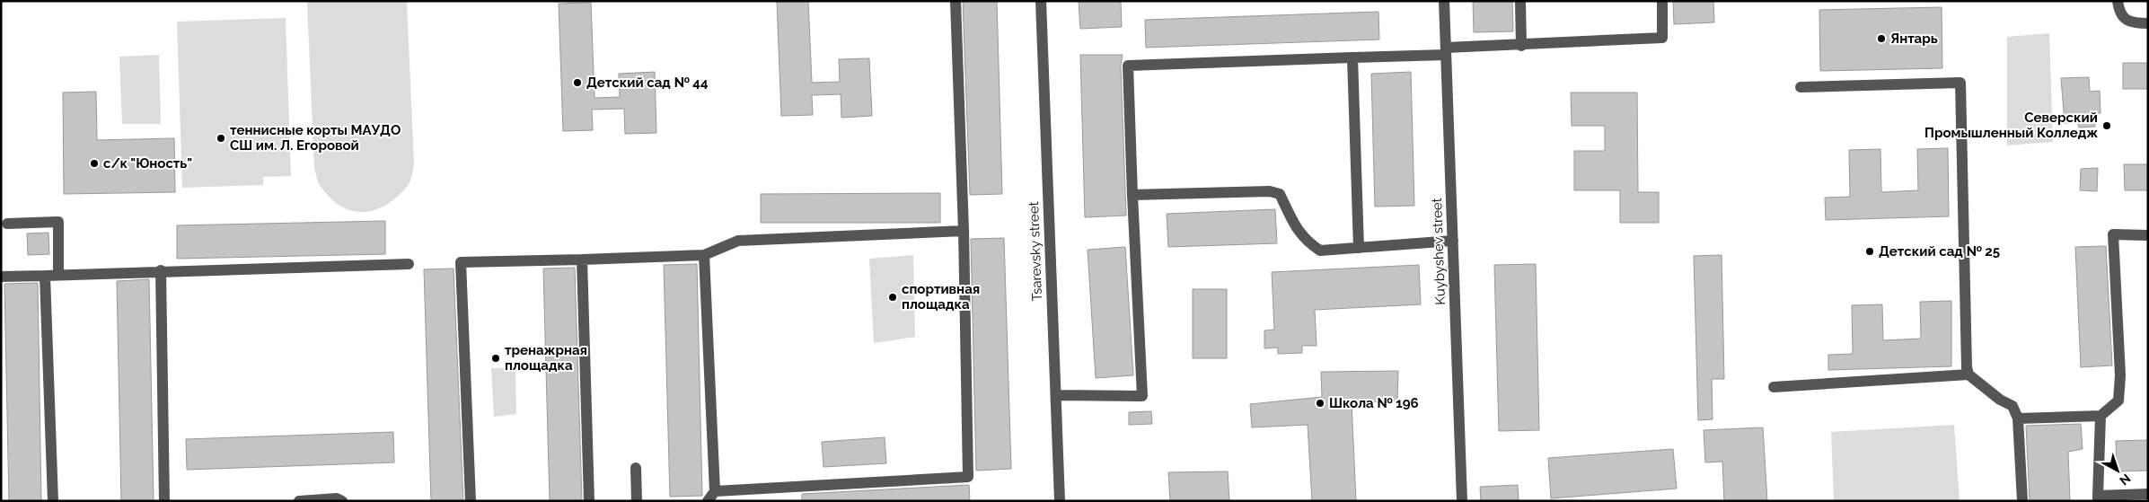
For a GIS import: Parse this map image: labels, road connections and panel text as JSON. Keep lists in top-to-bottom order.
{
  "streets": {
    "street": ["Tsarevsky street", "Kuybyshev street"]
  },
  "places": [
    "Янтарь",
    "Детский сад № 44",
    "Северский Промышленный Колледж",
    "теннисные корты МАУДО СШ им. Л. Егоровой",
    "с/к \"Юность\"",
    "Детский сад № 25",
    "спортивная площадка",
    "тренажрная площадка",
    "Школа № 196"
  ],
  "north": "bottom right"
}
